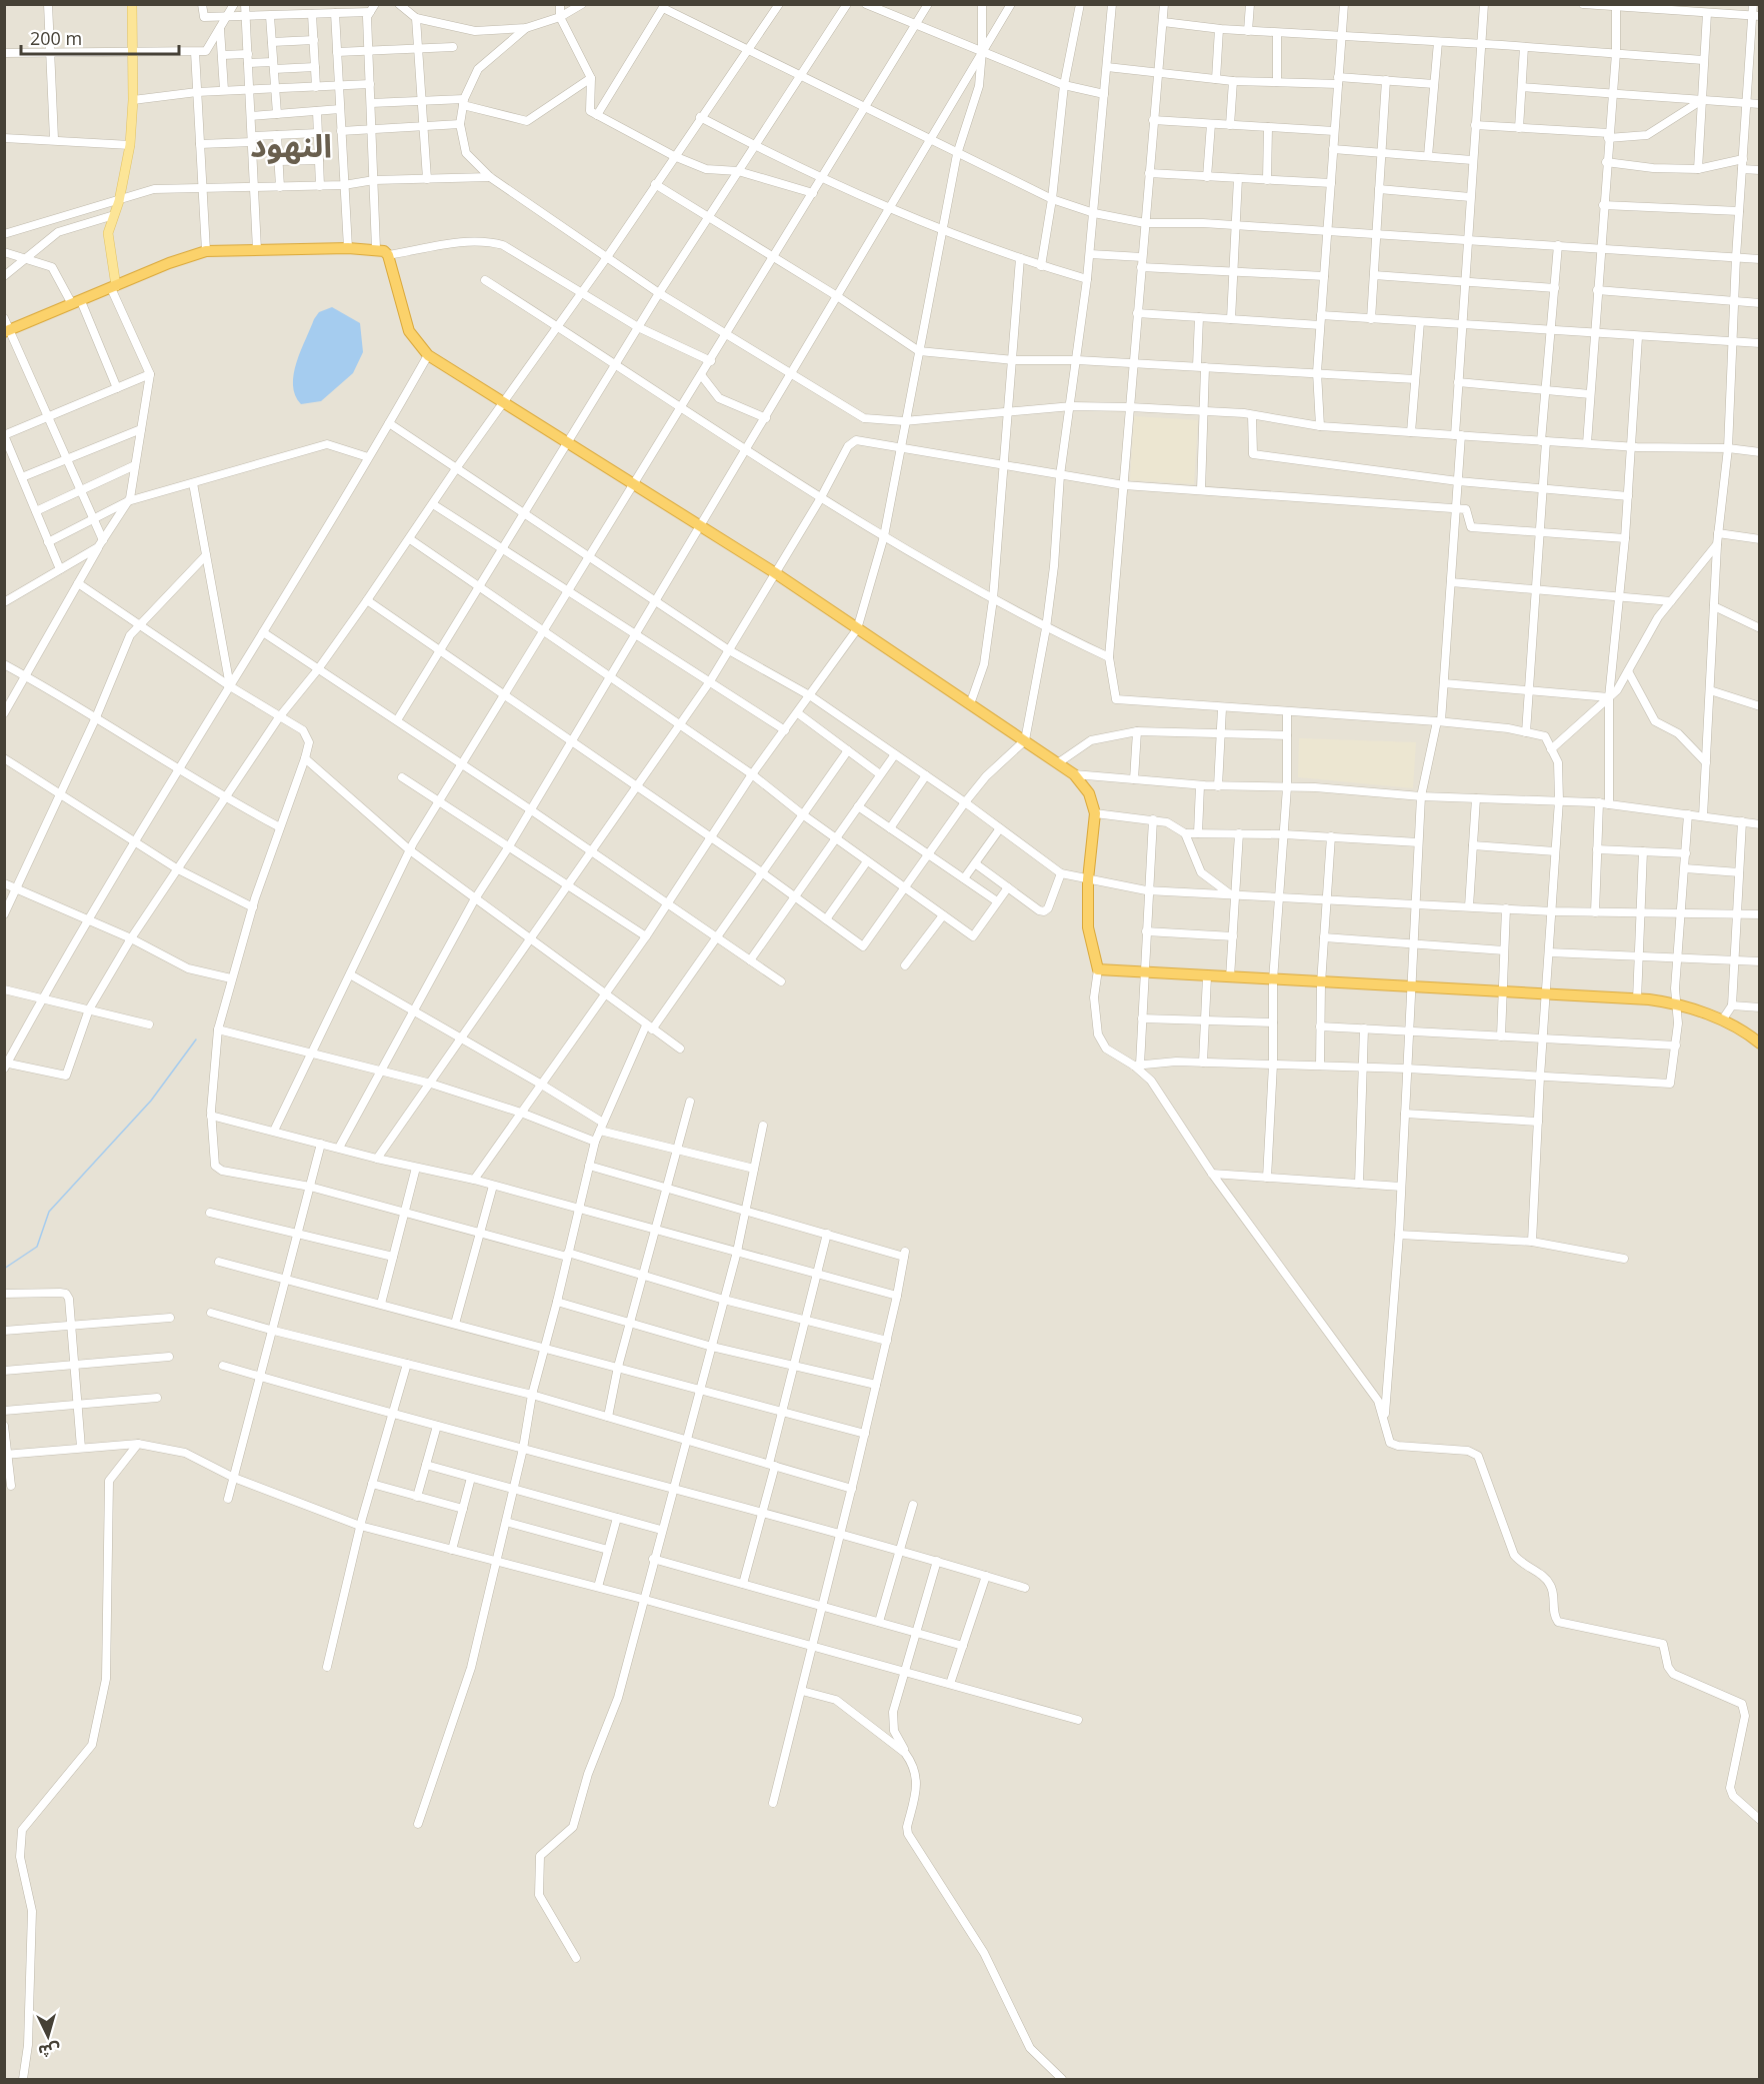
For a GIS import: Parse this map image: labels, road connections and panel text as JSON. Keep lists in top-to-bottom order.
{
  "districts": ["النهود"],
  "scale_bar": "200 m",
  "north": "bottom"
}
